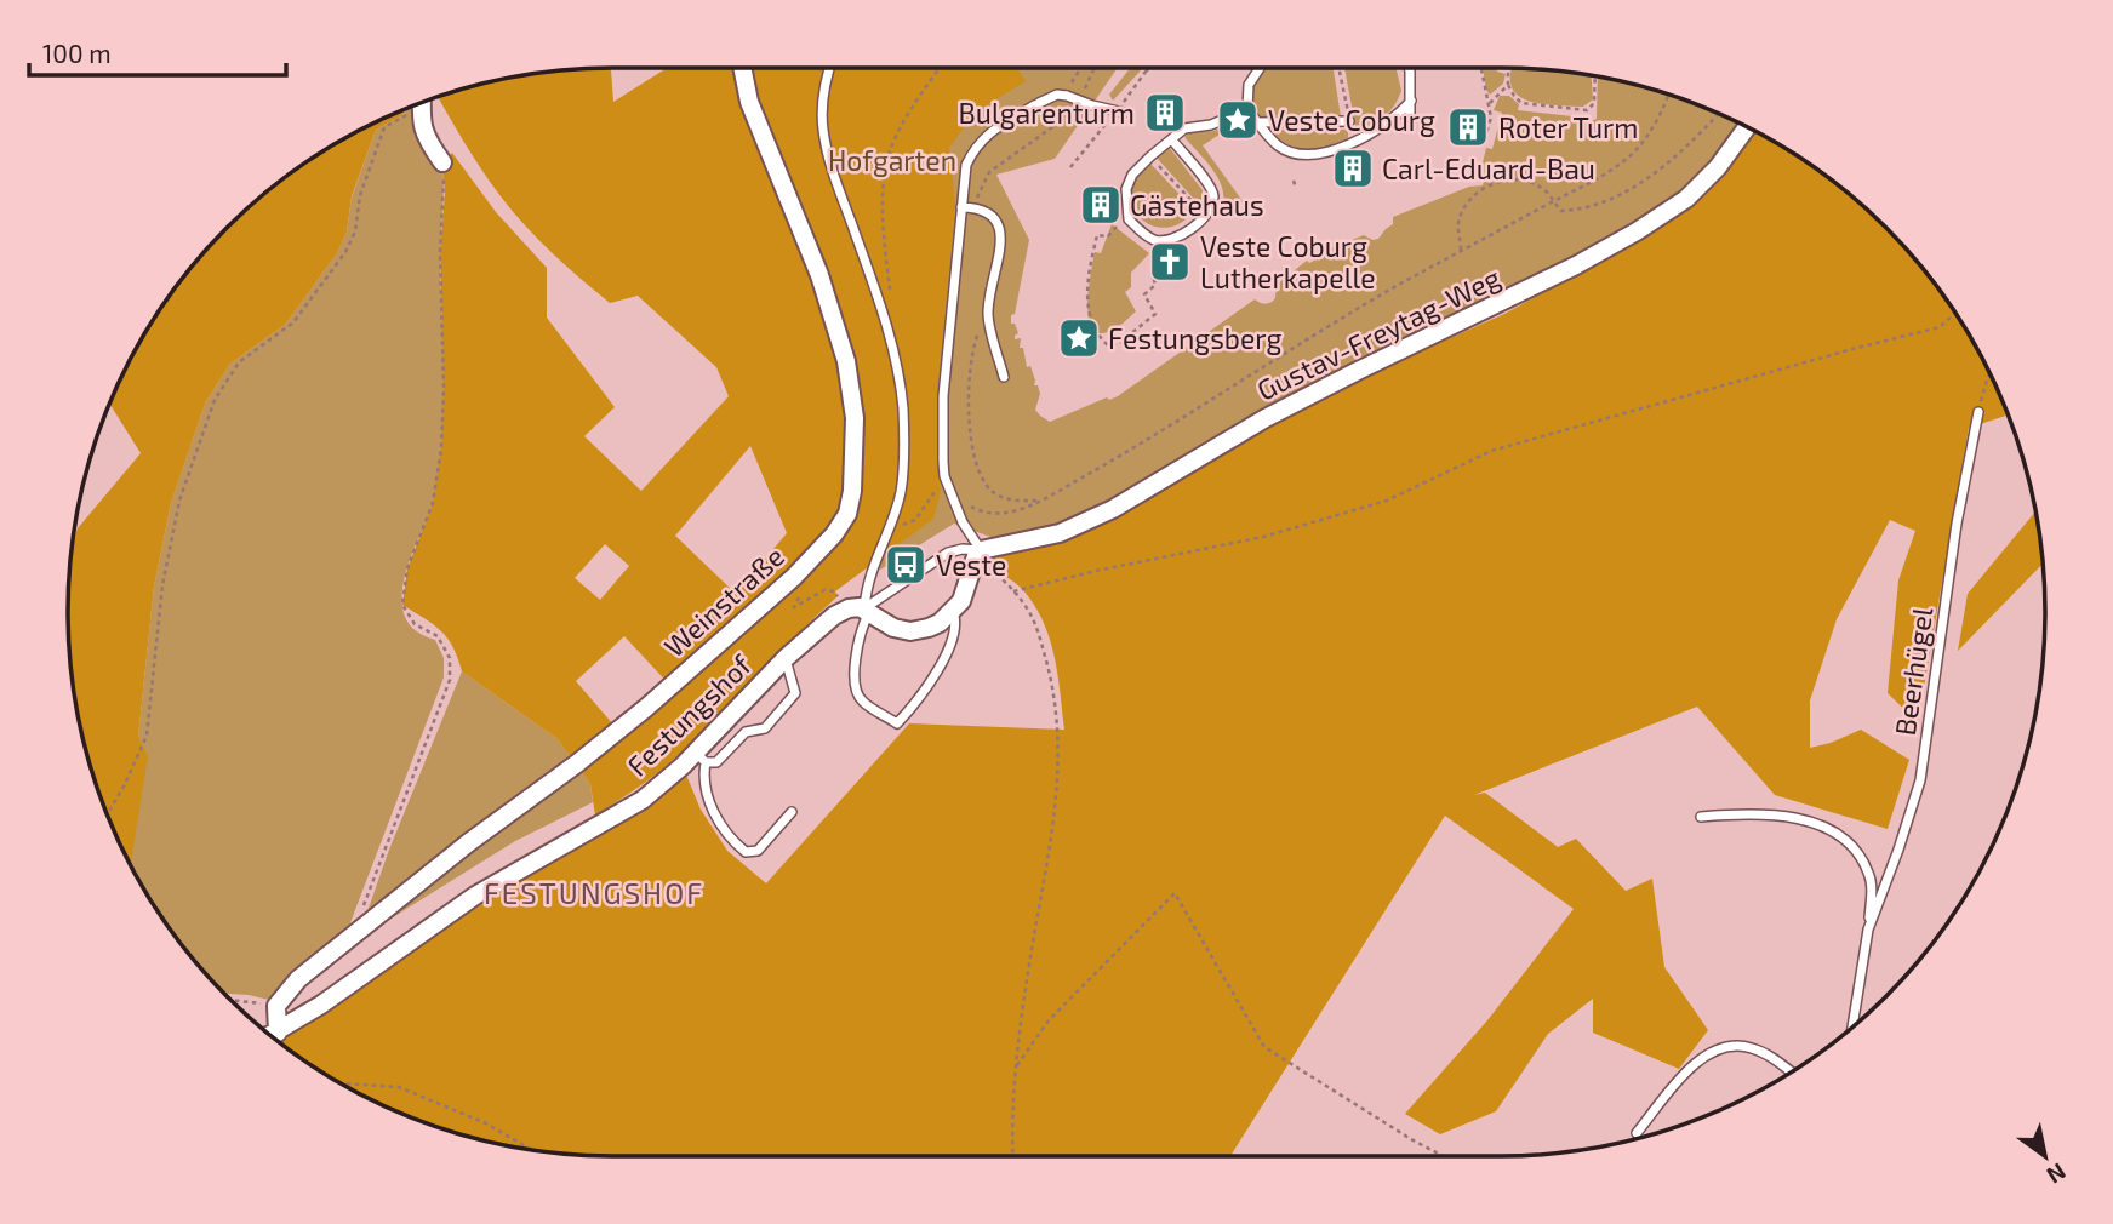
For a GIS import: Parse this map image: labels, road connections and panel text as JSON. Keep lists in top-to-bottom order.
{
  "streets": {
    "street": ["Gustav-Freytag-Weg", "Weinstraße", "Festungshof"],
    "lane": ["Beerhügel"]
  },
  "districts": ["FESTUNGSHOF"],
  "parks": ["Hofgarten"],
  "places": {
    "building": [
      "Bulgarenturm",
      "Roter Turm",
      "Carl-Eduard-Bau",
      "Gästehaus"
    ],
    "place": ["Veste Coburg", "Festungsberg"],
    "church": ["Veste Coburg Lutherkapelle"],
    "bus stop": ["Veste"]
  },
  "scale_bar": "100 m",
  "north": "bottom right"
}
